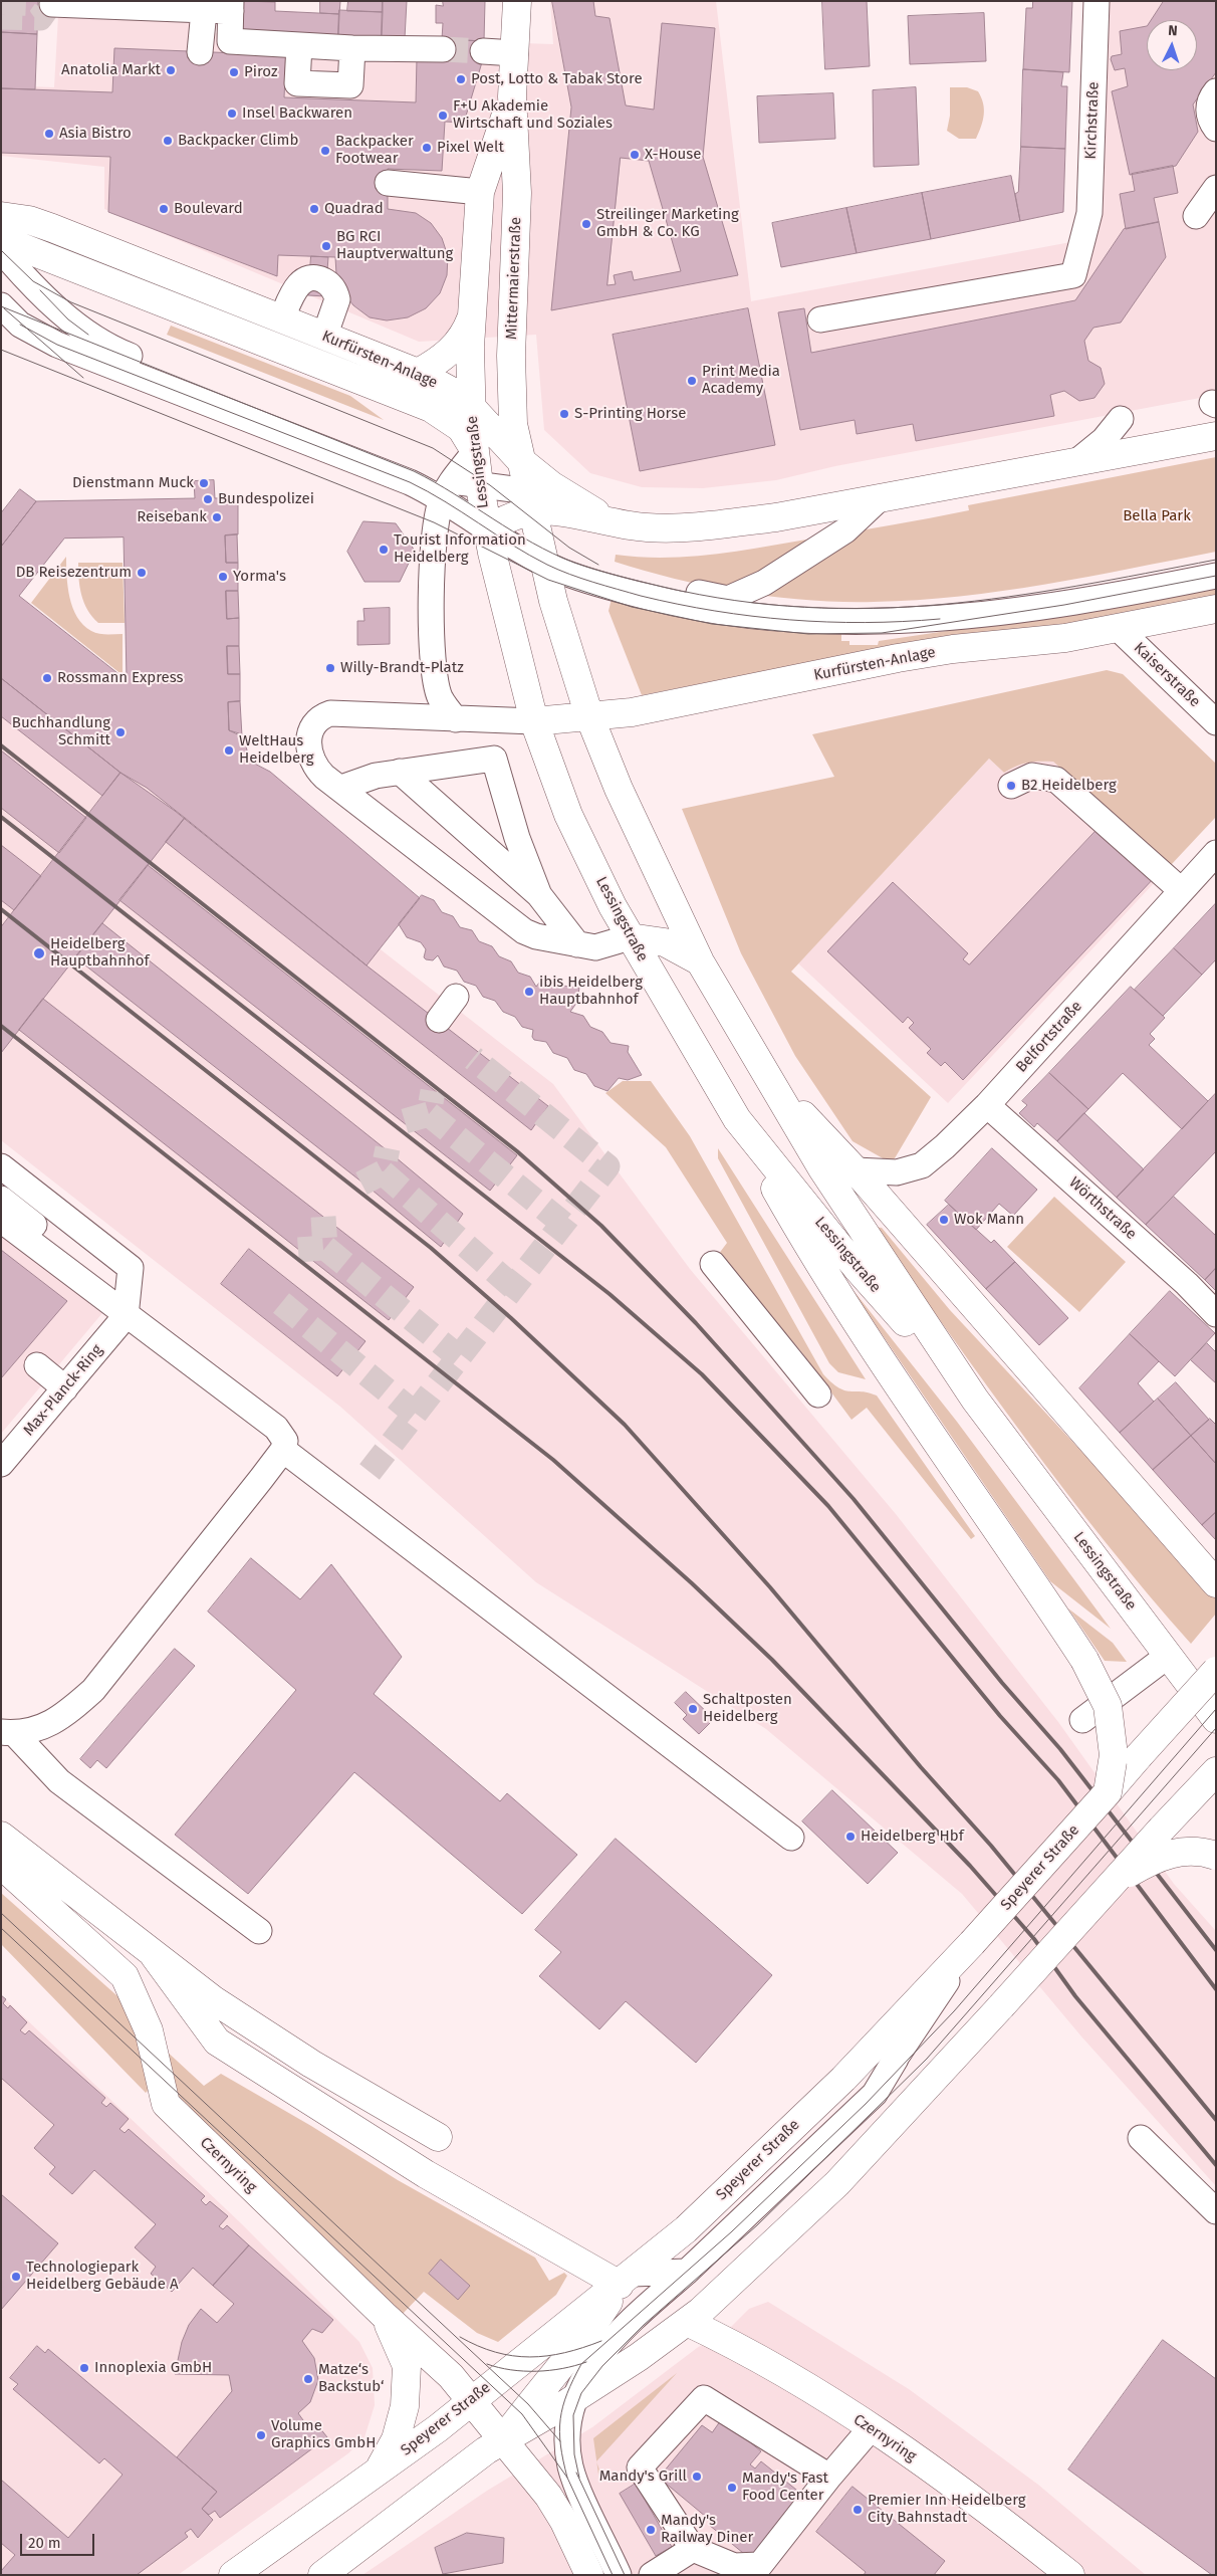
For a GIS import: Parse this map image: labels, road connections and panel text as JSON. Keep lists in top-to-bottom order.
{
  "streets": {
    "main road": [
      "Mittermaierstraße",
      "Kurfürsten-Anlage",
      "Lessingstraße",
      "Speyerer Straße",
      "Czernyring"
    ],
    "street": [
      "Kirchstraße",
      "Kaiserstraße",
      "Belfortstraße",
      "Wörthstraße",
      "Max-Planck-Ring"
    ]
  },
  "crossings": [
    ["Mittermaierstraße", "Kurfürsten-Anlage"],
    ["Mittermaierstraße", "Lessingstraße"],
    ["Kurfürsten-Anlage", "Lessingstraße"],
    ["Kurfürsten-Anlage", "Kaiserstraße"],
    ["Belfortstraße", "Wörthstraße"],
    ["Speyerer Straße", "Czernyring"]
  ],
  "parks": ["Bella Park"],
  "places": [
    "Anatolia Markt",
    "Piroz",
    "Post, Lotto & Tabak Store",
    "Insel Backwaren",
    "F+U Akademie Wirtschaft und Soziales",
    "Asia Bistro",
    "Backpacker Climb",
    "Pixel Welt",
    "Backpacker Footwear",
    "X-House",
    "Boulevard",
    "Quadrad",
    "Streilinger Marketing GmbH & Co. KG",
    "BG RCI Hauptverwaltung",
    "Print Media Academy",
    "S-Printing Horse",
    "Dienstmann Muck",
    "Bundespolizei",
    "Reisebank",
    "Tourist Information Heidelberg",
    "DB Reisezentrum",
    "Yorma's",
    "Willy-Brandt-Platz",
    "Rossmann Express",
    "Buchhandlung Schmitt",
    "WeltHaus Heidelberg",
    "B2 Heidelberg",
    "Heidelberg Hauptbahnhof",
    "ibis Heidelberg Hauptbahnhof",
    "Wok Mann",
    "Schaltposten Heidelberg",
    "Heidelberg Hbf",
    "Technologiepark Heidelberg Gebäude A",
    "Innoplexia GmbH",
    "Matze‘s Backstub‘",
    "Volume Graphics GmbH",
    "Mandy's Grill",
    "Mandy's Fast Food Center",
    "Premier Inn Heidelberg City Bahnstadt",
    "Mandy's Railway Diner"
  ],
  "scale_bar": "20 m",
  "north": "top"
}
